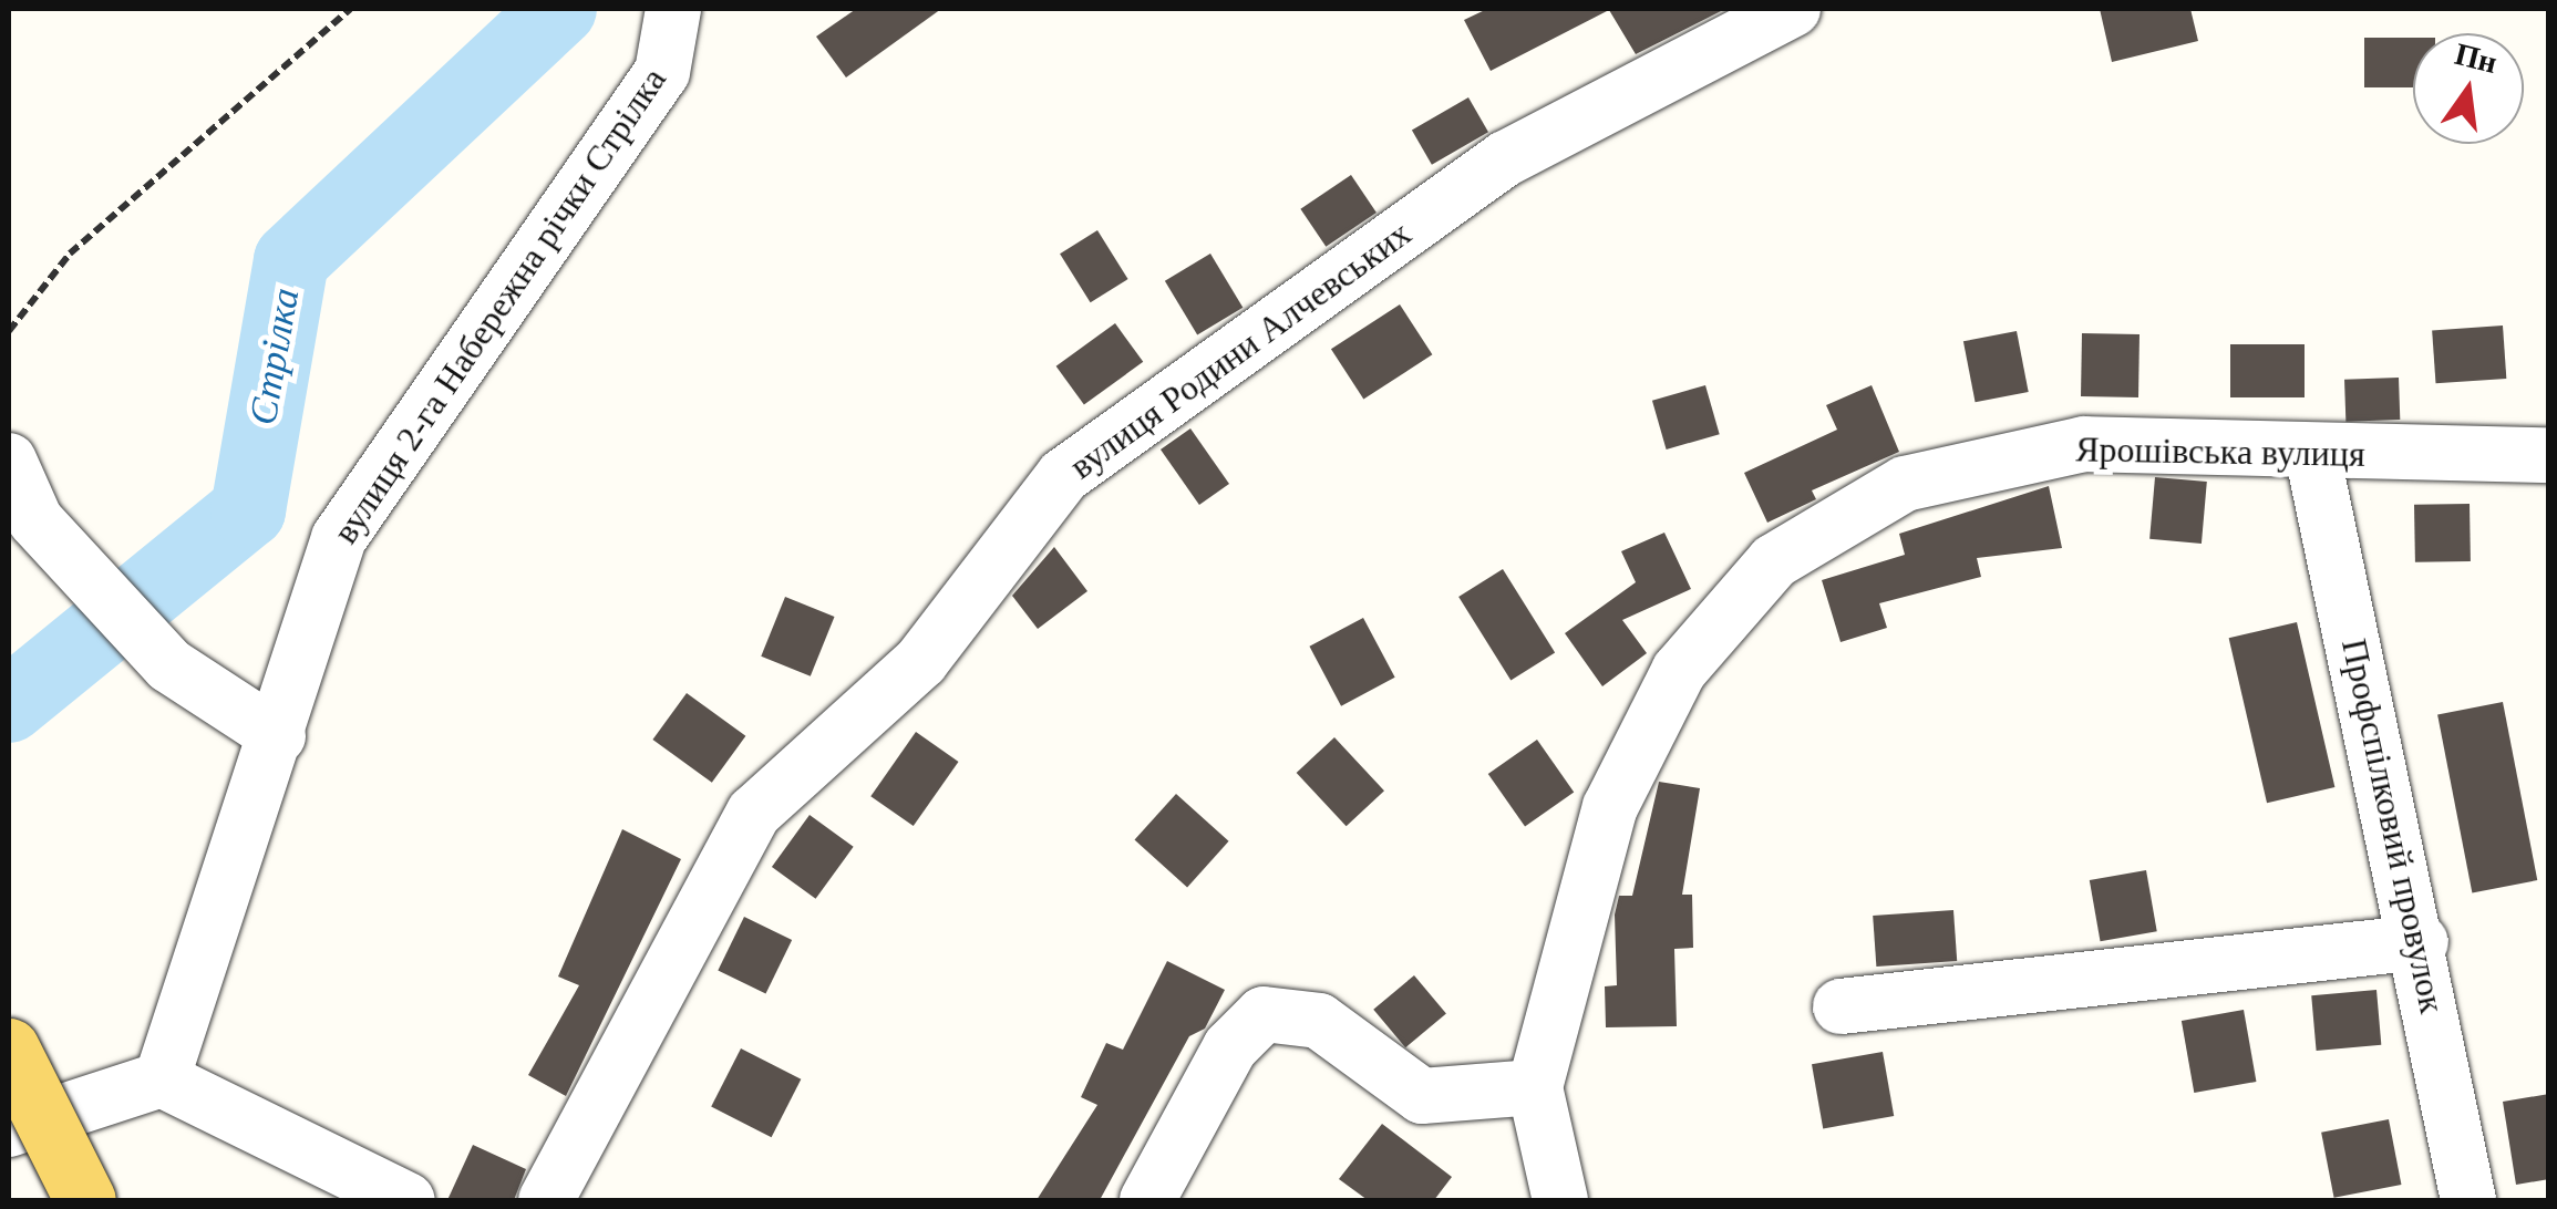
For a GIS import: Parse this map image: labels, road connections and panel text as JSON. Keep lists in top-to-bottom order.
{
  "streets": {
    "street": [
      "вулиця 2-га Набережна річки Стрілка",
      "вулиця Родини Алчевських",
      "Ярошівська вулиця",
      "Профспілковий провулок"
    ]
  },
  "crossings": [
    ["Ярошівська вулиця", "Профспілковий провулок"]
  ],
  "water": ["Стрілка"],
  "north": "top"
}
